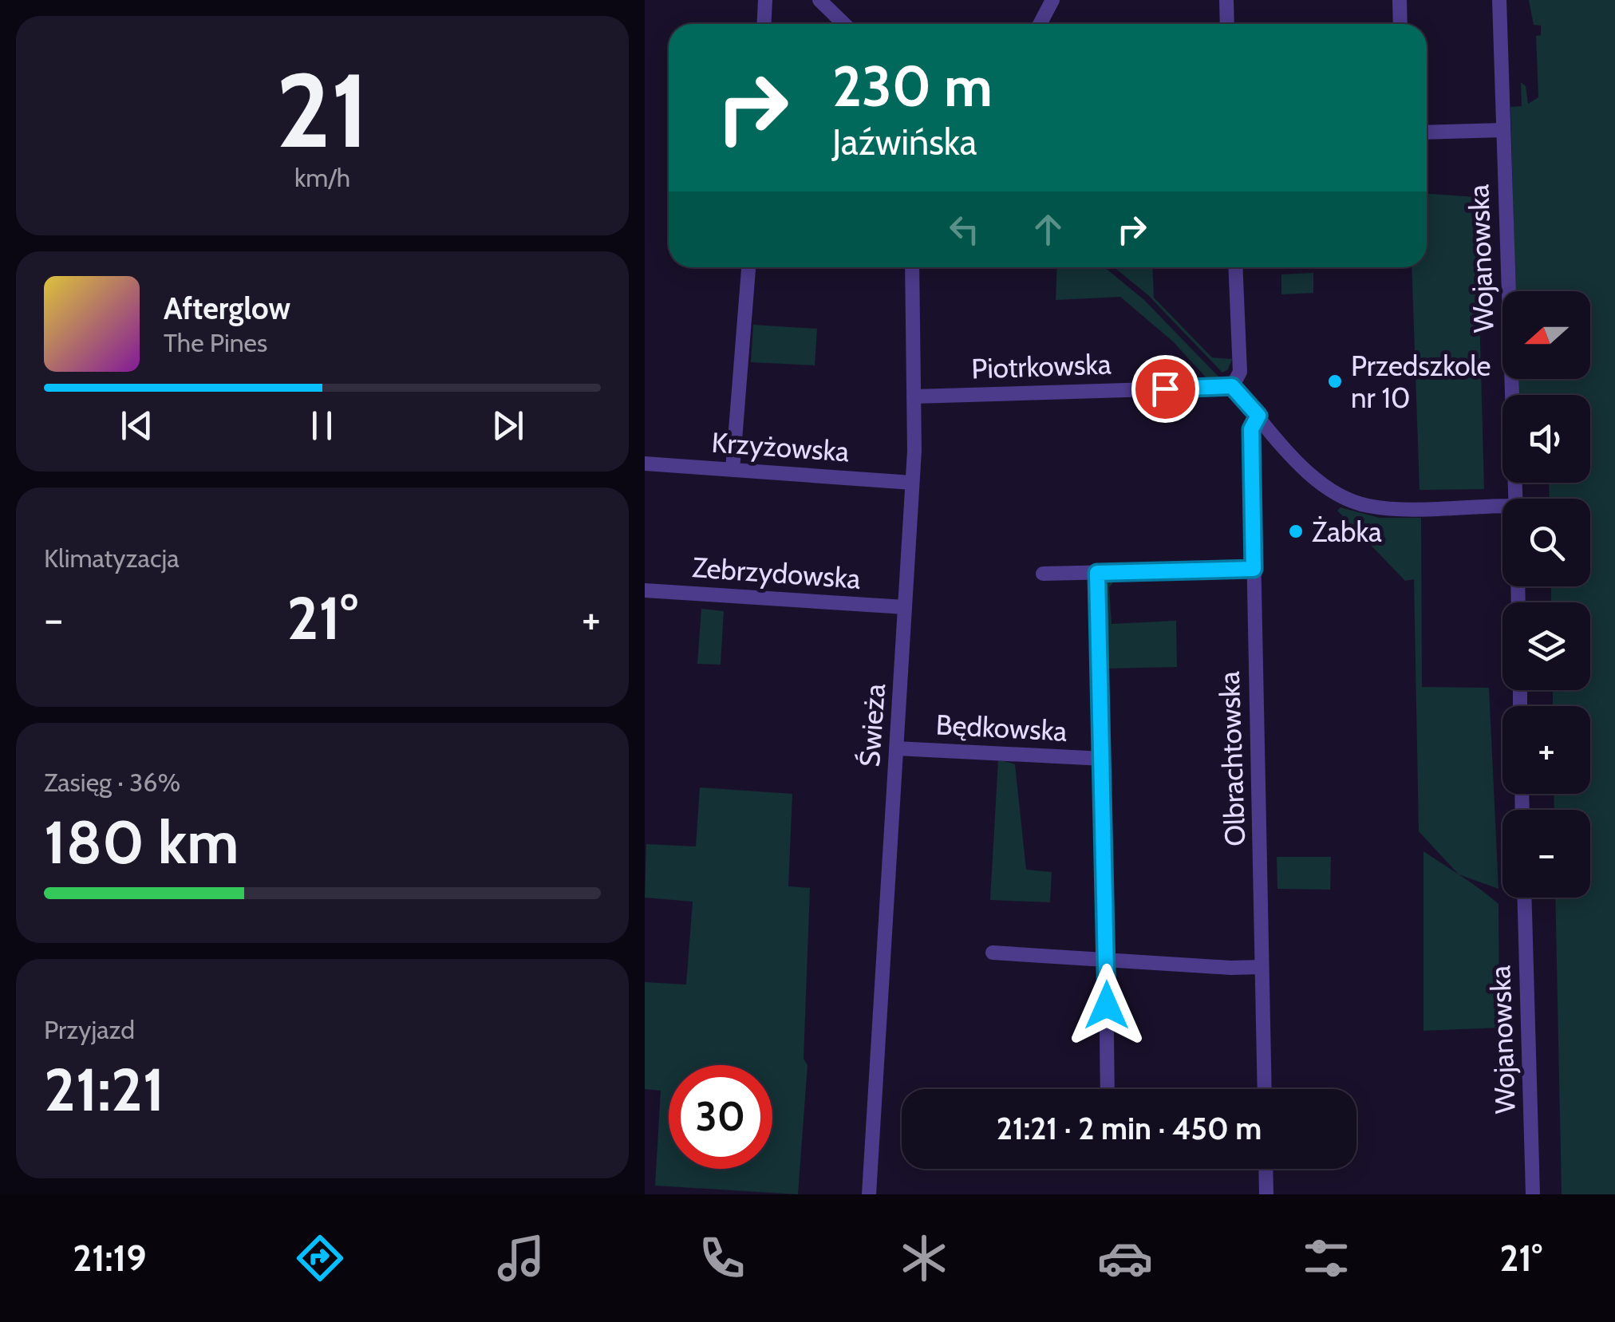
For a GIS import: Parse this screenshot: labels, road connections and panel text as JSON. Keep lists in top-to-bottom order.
{
  "streets": {
    "street": [
      "Wojanowska",
      "Piotrkowska",
      "Krzyżowska",
      "Zebrzydowska",
      "Świeża",
      "Będkowska",
      "Olbrachtowska"
    ]
  },
  "crossings": [
    ["Piotrkowska", "Świeża"],
    ["Krzyżowska", "Świeża"],
    ["Zebrzydowska", "Świeża"],
    ["Świeża", "Będkowska"]
  ],
  "places": ["Przedszkole nr 10", "Żabka"],
  "north": "left",
  "page": {
    "tile": [
      ["21", "km/h"],
      "Klimatyzacja",
      ["Zasięg · 36%", "180 km"],
      ["Przyjazd", "21:21"]
    ],
    "turn": ["230 m", "Jaźwińska"],
    "song": ["Afterglow", "The Pines"],
    "map_buttons": ["+", "−"],
    "heat": ["−", "21°", "+"],
    "limit": "30",
    "trip": "21:21 · 2 min · 450 m",
    "tabs": ["21:19", "21°"]
  }
}
